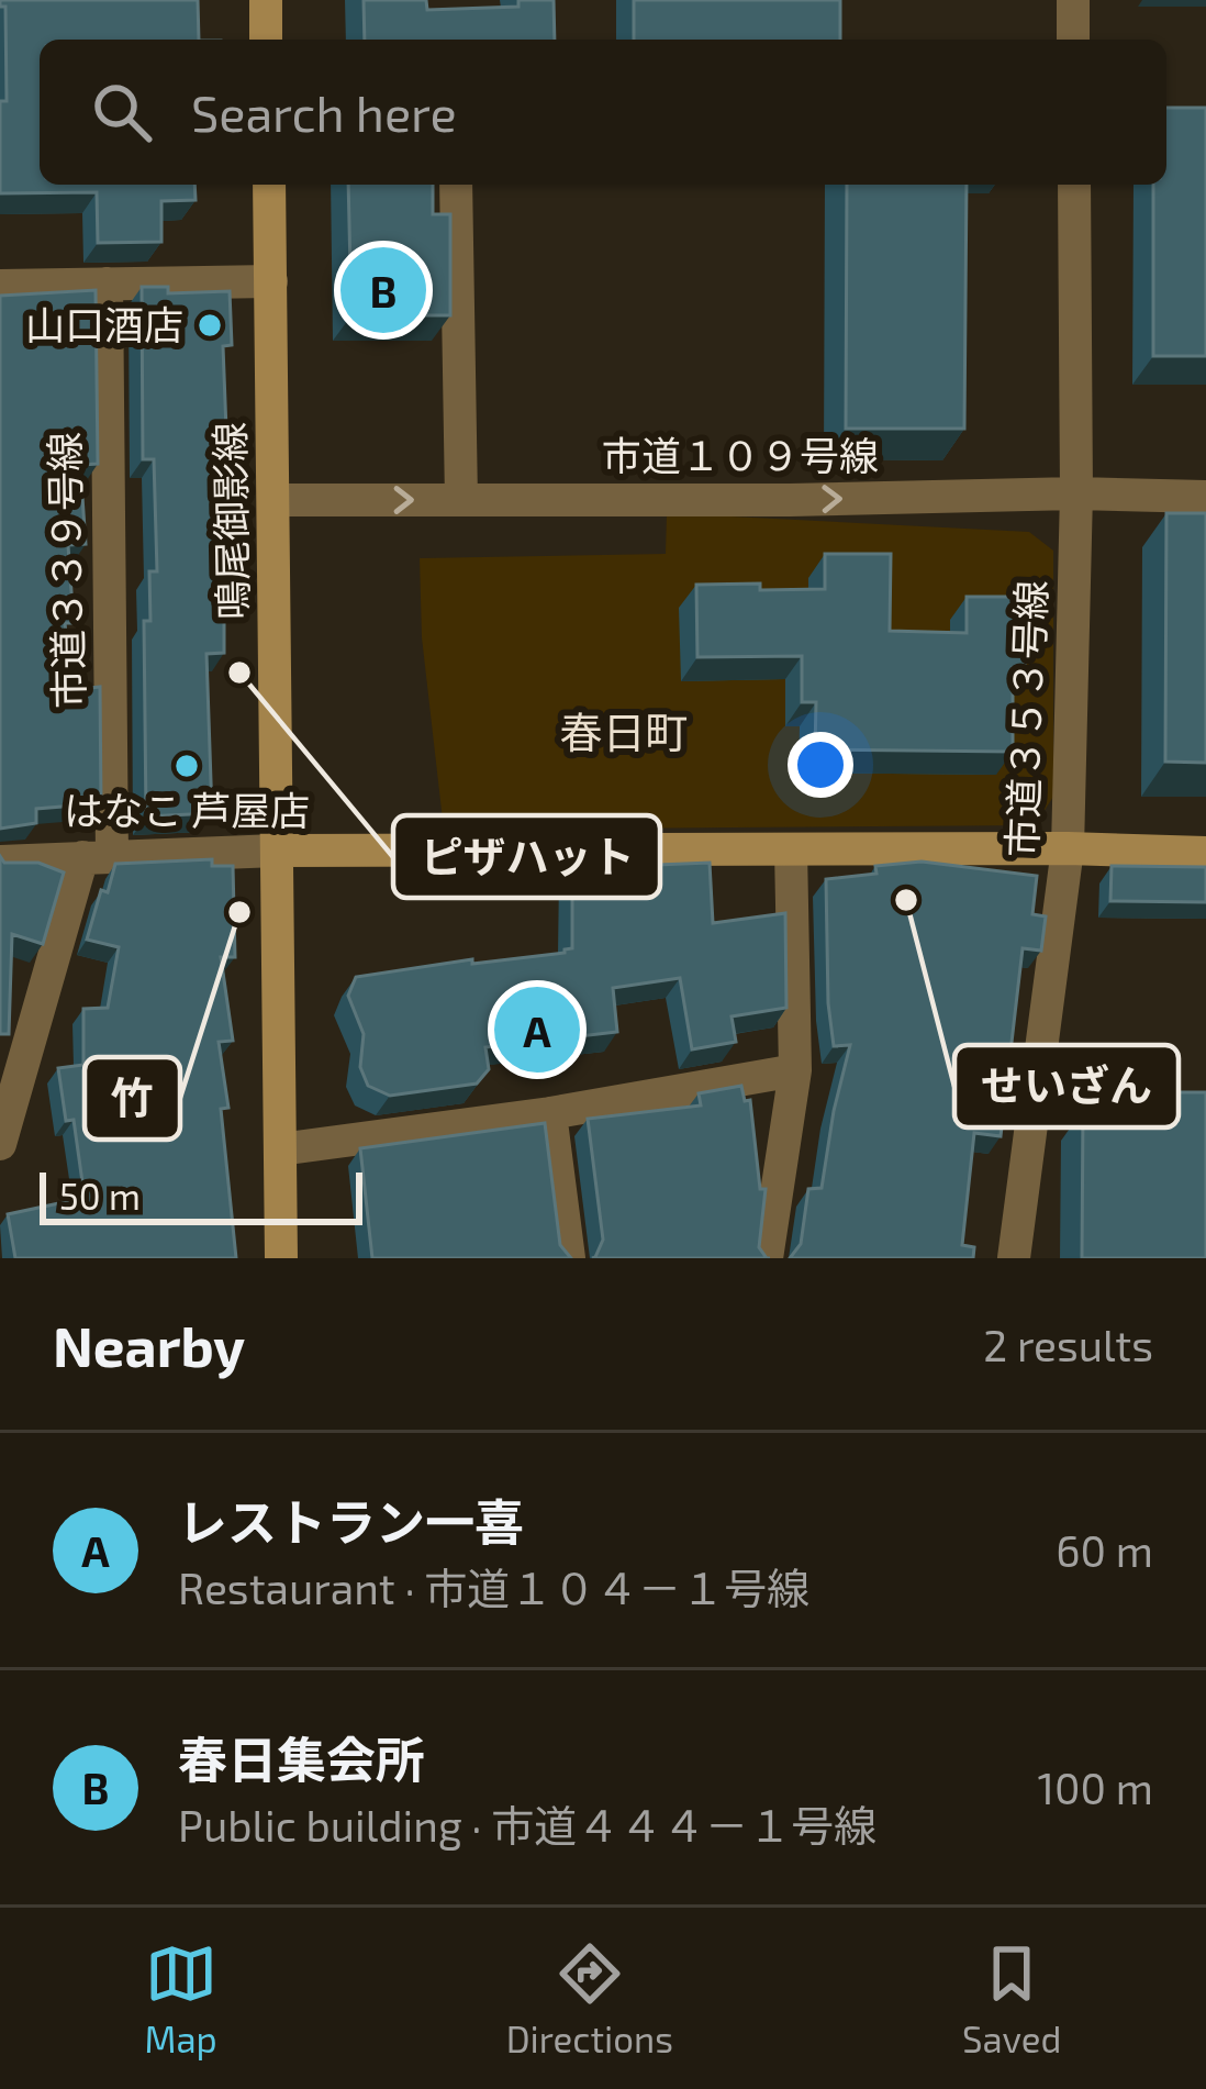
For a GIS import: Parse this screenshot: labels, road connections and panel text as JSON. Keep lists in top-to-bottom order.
{
  "streets": {
    "street": [
      "市道１０９号線",
      "鳴尾御影線",
      "市道３３９号線",
      "市道３５３号線"
    ]
  },
  "crossings": [
    ["市道１０９号線", "鳴尾御影線"],
    ["市道１０９号線", "市道３５３号線"]
  ],
  "one_way": ["市道１０９号線"],
  "districts": ["春日町"],
  "places": [
    "山口酒店",
    "ピザハット",
    "はなこ 芦屋店",
    "せいざん",
    "竹"
  ],
  "scale_bar": "50 m",
  "page": {
    "search": "Search here",
    "pins": ["B", "A"],
    "scale": "50 m",
    "heading": ["Nearby", "2 results"],
    "list": [
      {
        "mark": "A",
        "name": "レストラン一喜",
        "note": "Restaurant · 市道１０４－１号線",
        "value": "60 m"
      },
      {
        "mark": "B",
        "name": "春日集会所",
        "note": "Public building · 市道４４４－１号線",
        "value": "100 m"
      }
    ],
    "nav": ["Map", "Directions", "Saved"]
  }
}
